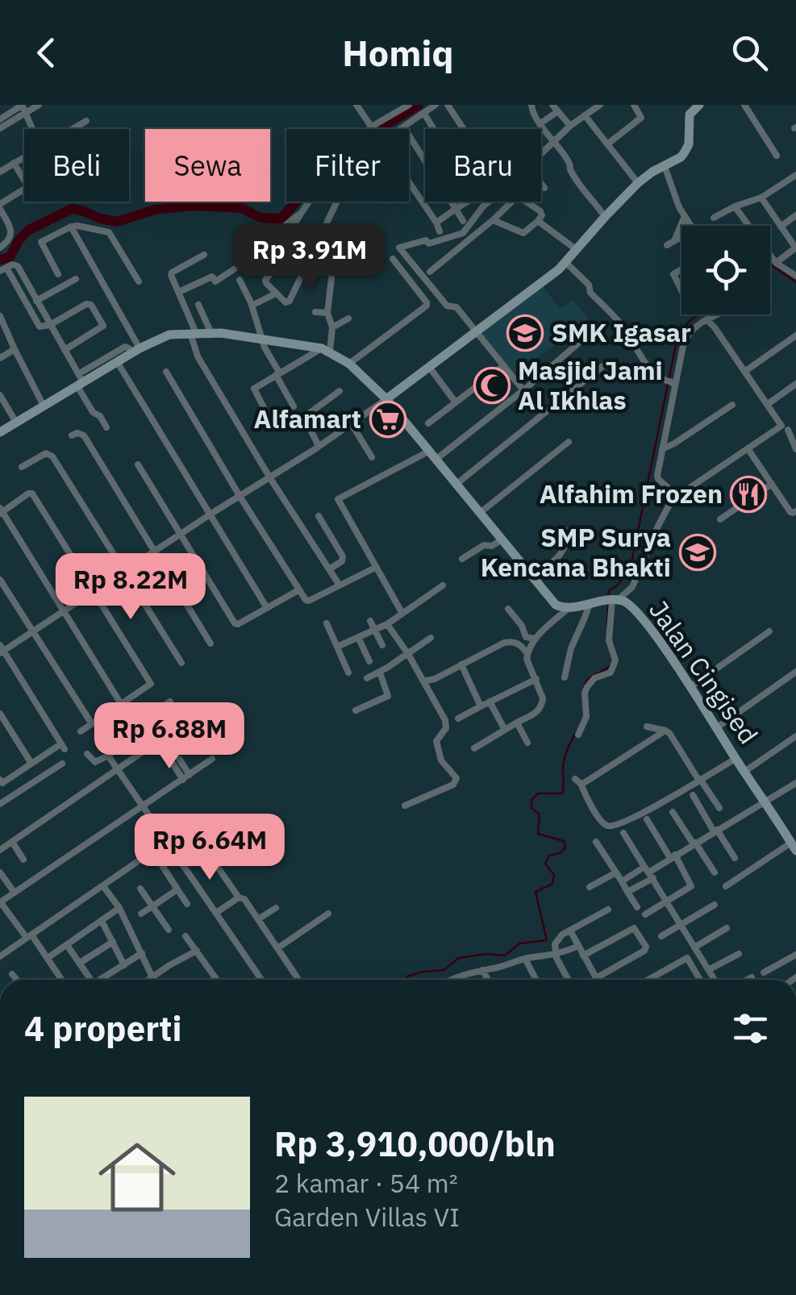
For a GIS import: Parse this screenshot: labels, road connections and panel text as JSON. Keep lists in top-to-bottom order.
{
  "streets": {
    "main road": ["Jalan Cingised"]
  },
  "places": {
    "school or university": ["SMK Igasar", "SMP Surya Kencana Bhakti"],
    "mosque": ["Masjid Jami Al Ikhlas"],
    "supermarket": ["Alfamart"],
    "restaurant": ["Alfahim Frozen"]
  },
  "page": {
    "header": "Homiq",
    "chip": [
      "Beli",
      "Sewa",
      "Filter",
      "Baru"
    ],
    "price": [
      "Rp 3.91M",
      "Rp 8.22M",
      "Rp 6.88M",
      "Rp 6.64M"
    ],
    "heading": "4 properti",
    "list": [
      {
        "name": "Rp 3,910,000/bln",
        "note": "2 kamar · 54 m² · Garden Villas VI"
      }
    ]
  }
}
